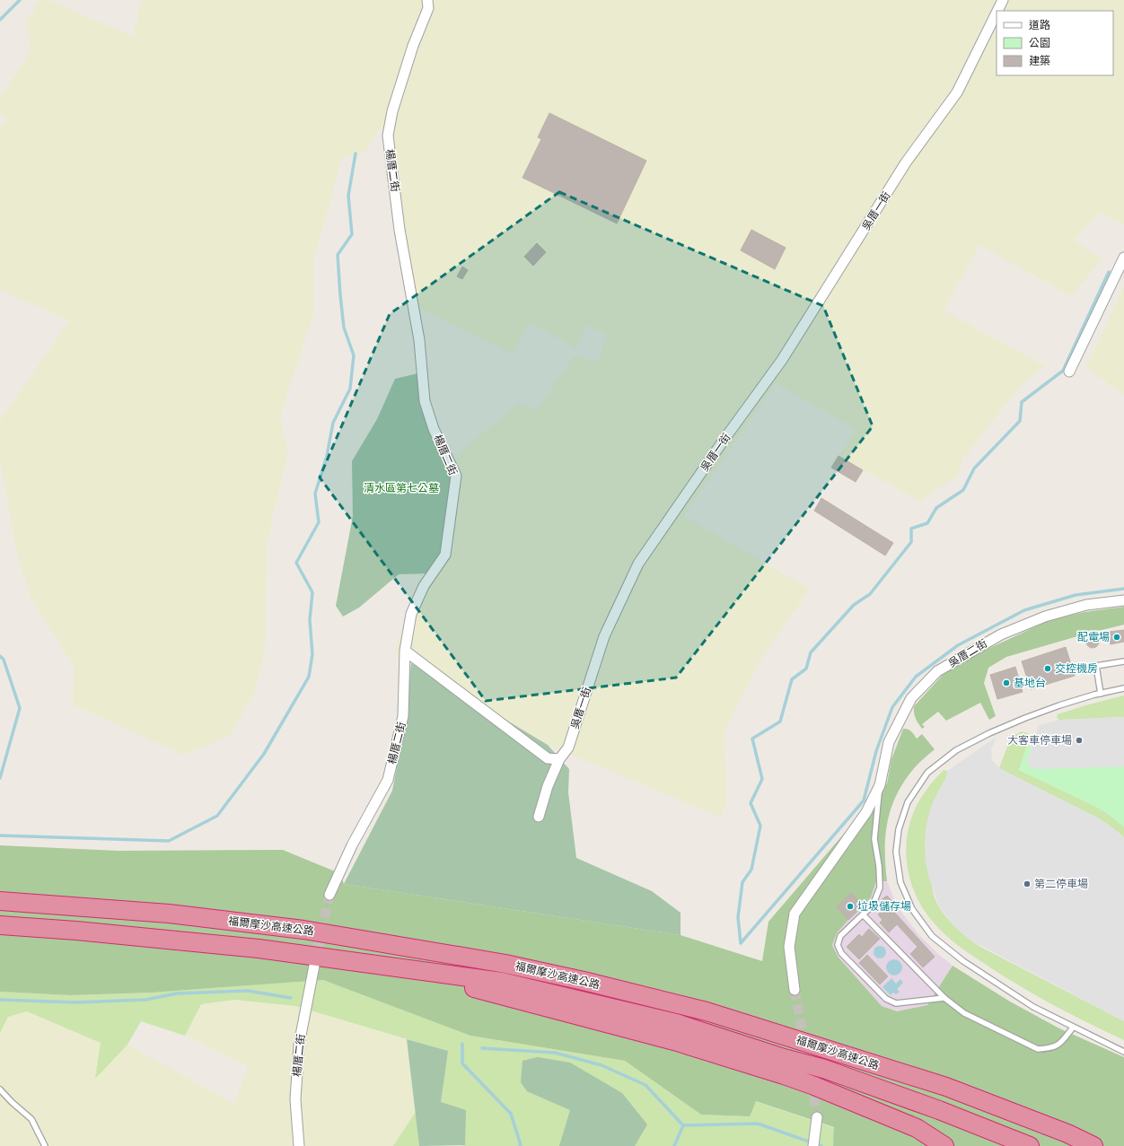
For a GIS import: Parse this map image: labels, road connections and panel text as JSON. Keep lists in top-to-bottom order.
{
  "streets": {
    "highway": ["福爾摩沙高速公路"],
    "street": ["楊厝二街", "吳厝一街", "吳厝二街"]
  },
  "parks": ["清水區第七公墓"],
  "places": [
    "配電場",
    "交控機房",
    "基地台",
    "大客車停車場",
    "第二停車場",
    "垃圾儲存場"
  ],
  "legend": ["道路", "公園", "建築"]
}
